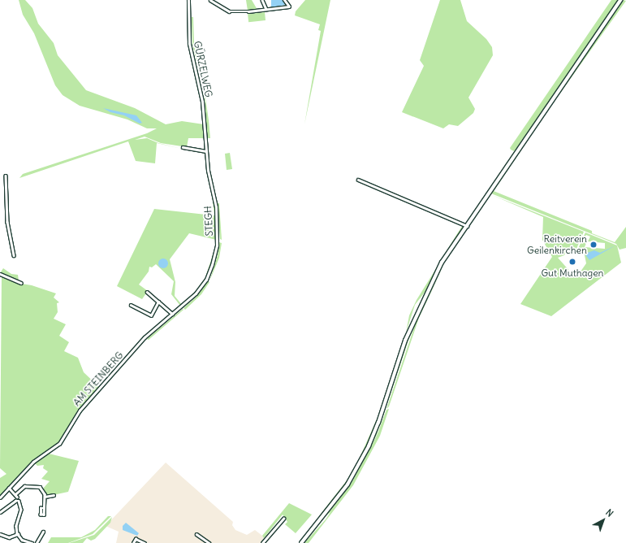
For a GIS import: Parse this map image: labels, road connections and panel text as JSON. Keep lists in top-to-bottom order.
{
  "streets": {
    "street": ["GÜRZELWEG", "STEGH", "AM STEINBERG"]
  },
  "crossings": [
    ["GÜRZELWEG", "STEGH"],
    ["STEGH", "AM STEINBERG"]
  ],
  "places": ["Reitverein Geilenkirchen", "Gut Muthagen"],
  "north": "top right"
}
